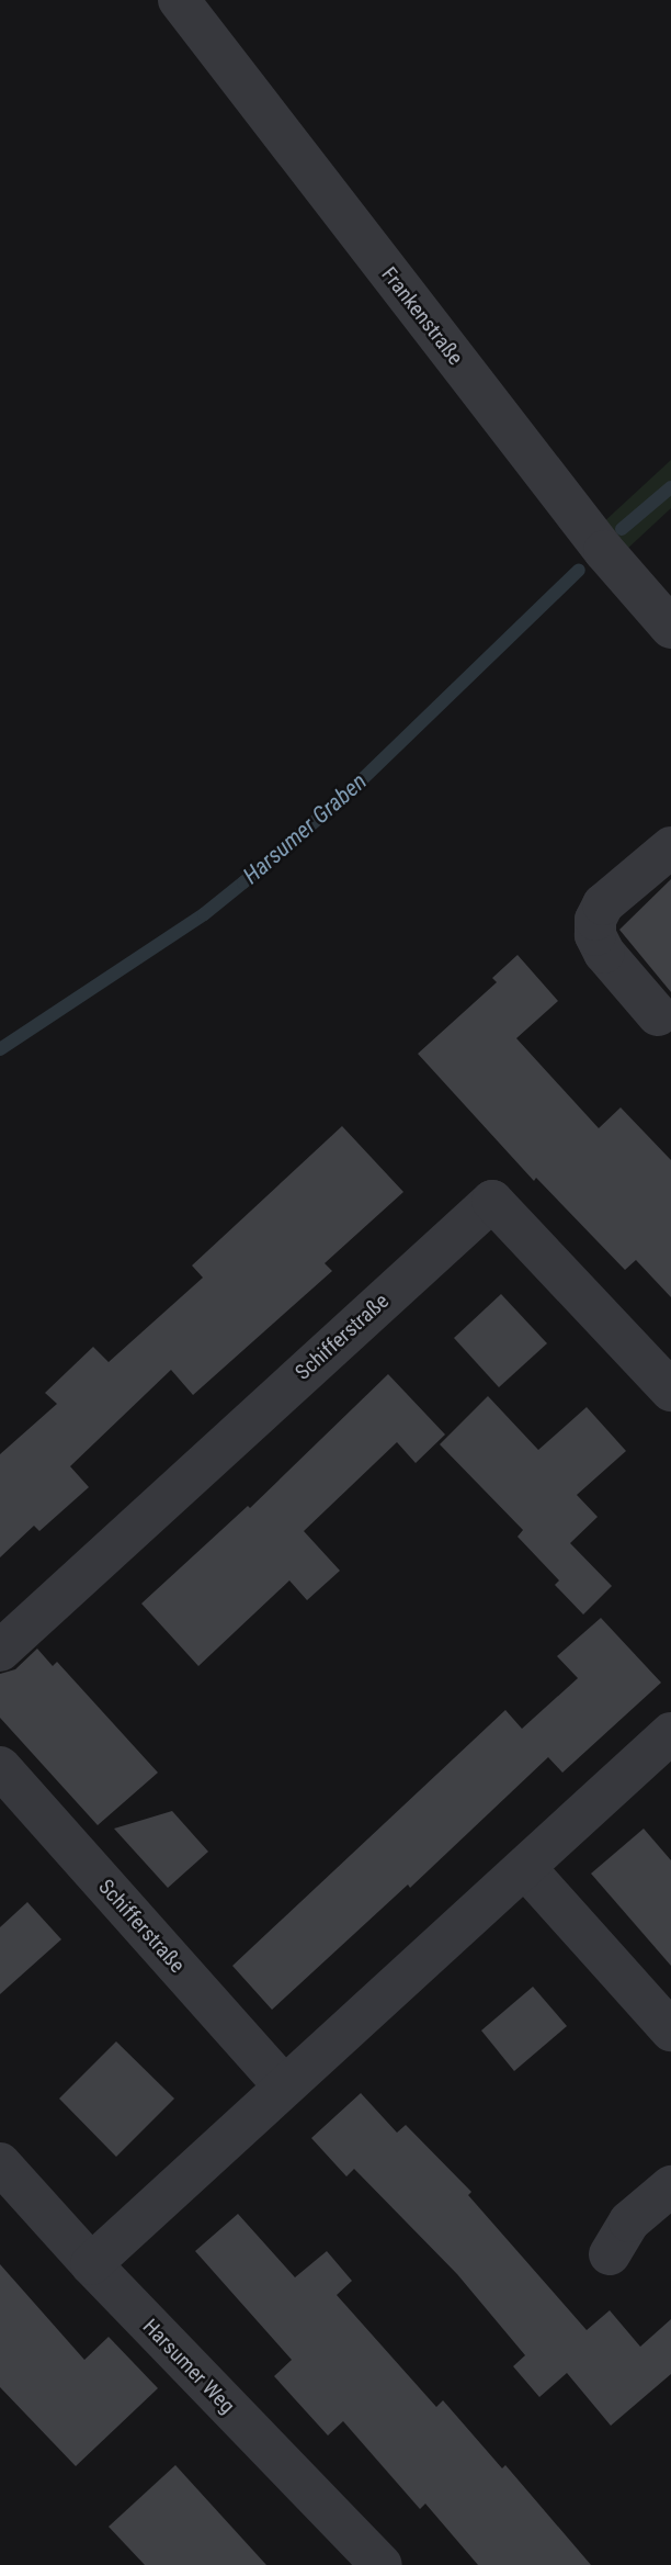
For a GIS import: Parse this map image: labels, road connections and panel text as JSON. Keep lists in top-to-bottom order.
{
  "streets": {
    "street": ["Frankenstraße", "Schifferstraße", "Harsumer Weg"]
  },
  "water": ["Harsumer Graben"]
}
